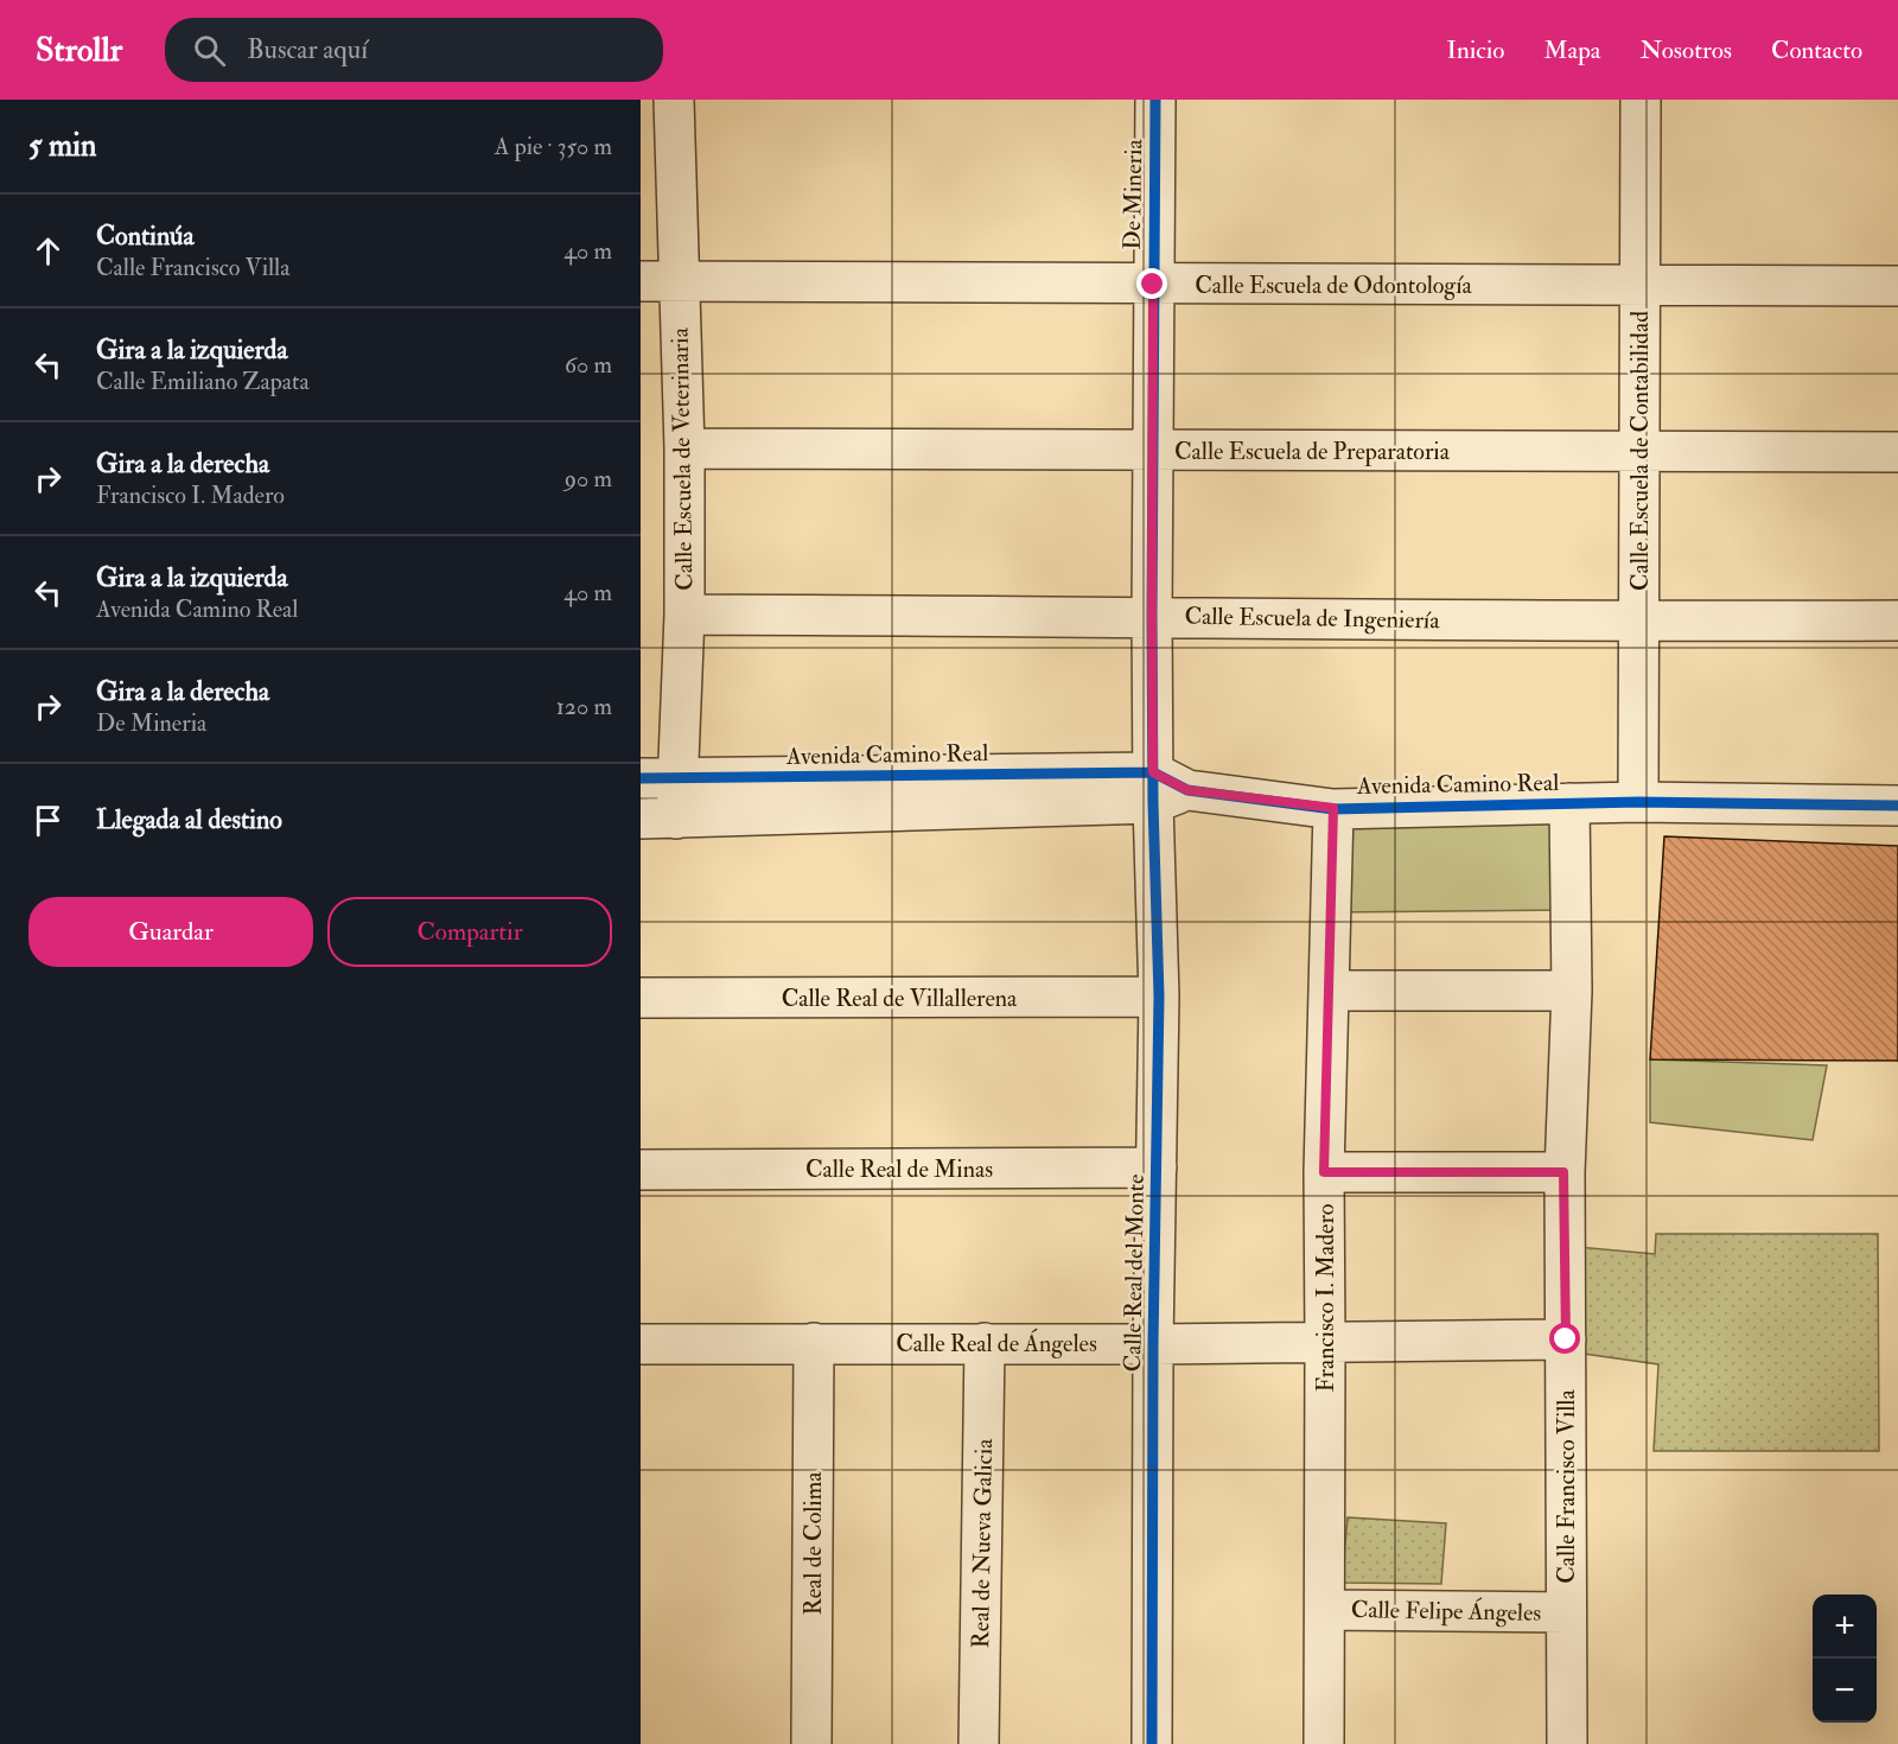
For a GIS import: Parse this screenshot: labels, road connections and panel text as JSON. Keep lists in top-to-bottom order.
{
  "streets": {
    "street": [
      "De Mineria",
      "Calle Escuela de Odontología",
      "Calle Escuela de Preparatoria",
      "Calle Escuela de Contabilidad",
      "Calle Escuela de Veterinaria",
      "Calle Escuela de Ingeniería",
      "Avenida Camino Real",
      "Calle Real de Villallerena",
      "Calle Real de Minas",
      "Calle Real del Monte",
      "Francisco I. Madero",
      "Calle Real de Ángeles",
      "Calle Francisco Villa",
      "Real de Colima",
      "Real de Nueva Galicia",
      "Calle Felipe Ángeles"
    ]
  },
  "crossings": [
    ["De Mineria", "Calle Escuela de Odontología"],
    ["De Mineria", "Calle Escuela de Preparatoria"],
    ["De Mineria", "Calle Escuela de Ingeniería"],
    ["De Mineria", "Avenida Camino Real"],
    ["De Mineria", "Calle Real del Monte"],
    ["Calle Escuela de Odontología", "Calle Escuela de Contabilidad"],
    ["Calle Escuela de Odontología", "Calle Escuela de Veterinaria"],
    ["Calle Escuela de Preparatoria", "Calle Escuela de Contabilidad"],
    ["Calle Escuela de Preparatoria", "Calle Escuela de Veterinaria"],
    ["Calle Escuela de Contabilidad", "Calle Escuela de Ingeniería"],
    ["Calle Escuela de Contabilidad", "Avenida Camino Real"],
    ["Calle Escuela de Veterinaria", "Calle Escuela de Ingeniería"],
    ["Calle Escuela de Veterinaria", "Avenida Camino Real"],
    ["Avenida Camino Real", "Calle Real del Monte"],
    ["Avenida Camino Real", "Francisco I. Madero"],
    ["Avenida Camino Real", "Calle Francisco Villa"],
    ["Calle Real de Villallerena", "Calle Real del Monte"],
    ["Calle Real de Minas", "Calle Real del Monte"],
    ["Calle Real del Monte", "Calle Real de Ángeles"],
    ["Francisco I. Madero", "Calle Real de Ángeles"],
    ["Francisco I. Madero", "Calle Felipe Ángeles"],
    ["Calle Real de Ángeles", "Calle Francisco Villa"],
    ["Calle Real de Ángeles", "Real de Colima"],
    ["Calle Real de Ángeles", "Real de Nueva Galicia"],
    ["Calle Francisco Villa", "Calle Felipe Ángeles"]
  ],
  "page": {
    "header": "Strollr",
    "search": "Buscar aquí",
    "nav": [
      "Inicio",
      "Mapa",
      "Nosotros",
      "Contacto"
    ],
    "heading": ["5 min", "A pie · 350 m"],
    "list": [
      ["Continúa", "Calle Francisco Villa", "40 m"],
      ["Gira a la izquierda", "Calle Emiliano Zapata", "60 m"],
      ["Gira a la derecha", "Francisco I. Madero", "90 m"],
      ["Gira a la izquierda", "Avenida Camino Real", "40 m"],
      ["Gira a la derecha", "De Mineria", "120 m"],
      "Llegada al destino"
    ],
    "buttons": ["Guardar", "Compartir"],
    "map_buttons": ["+", "−"]
  }
}
